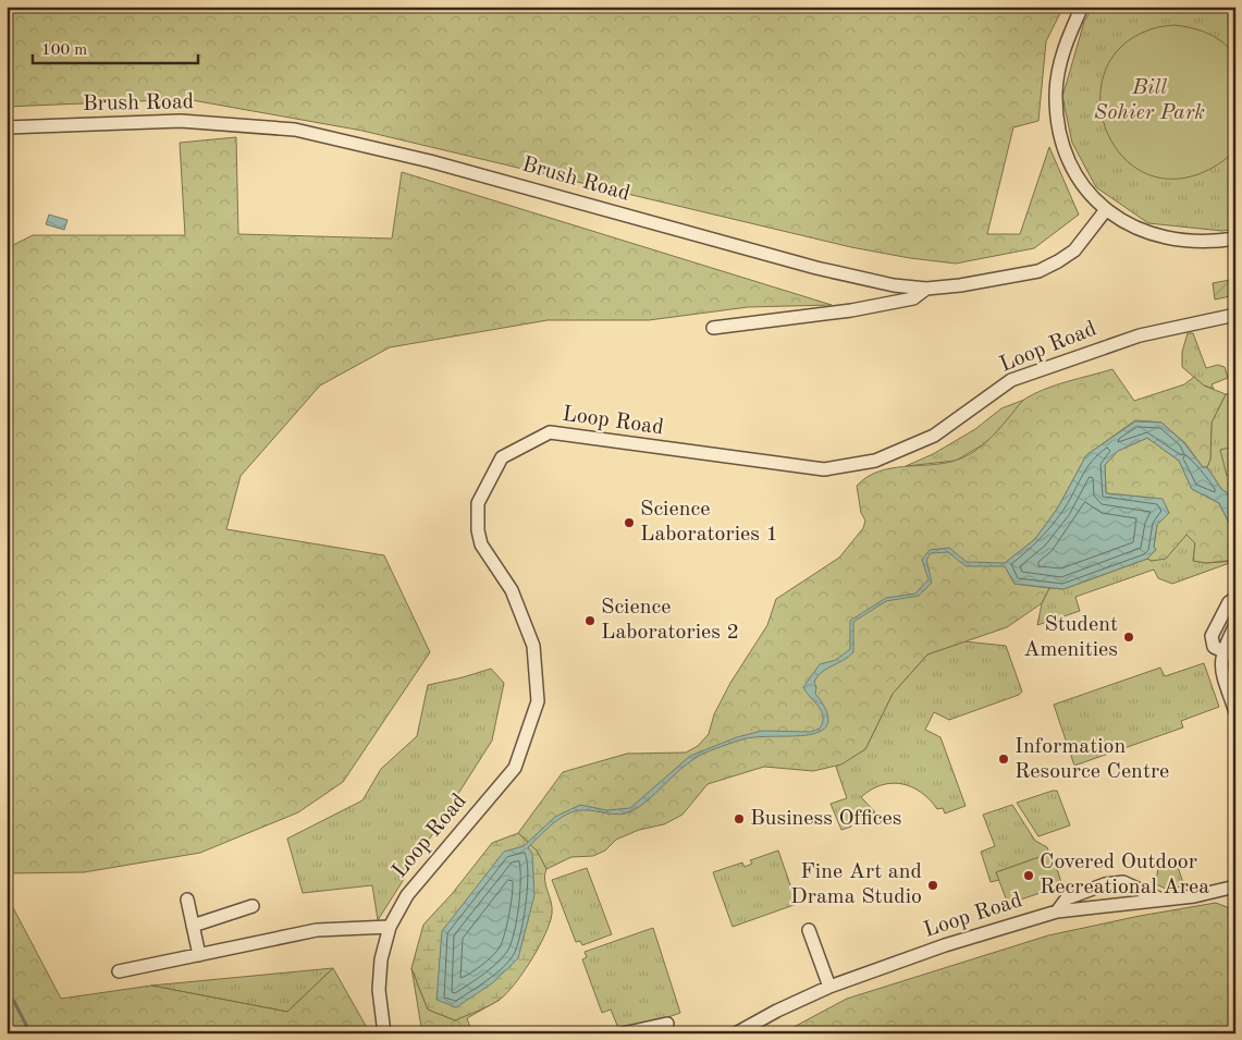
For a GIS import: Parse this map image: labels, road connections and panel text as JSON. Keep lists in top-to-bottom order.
{
  "streets": {
    "street": ["Brush Road", "Loop Road"]
  },
  "parks": ["Bill Sohier Park"],
  "places": [
    "Science Laboratories 1",
    "Science Laboratories 2",
    "Student Amenities",
    "Information Resource Centre",
    "Business Offices",
    "Covered Outdoor Recreational Area",
    "Fine Art and Drama Studio"
  ],
  "scale_bar": "100 m"
}
